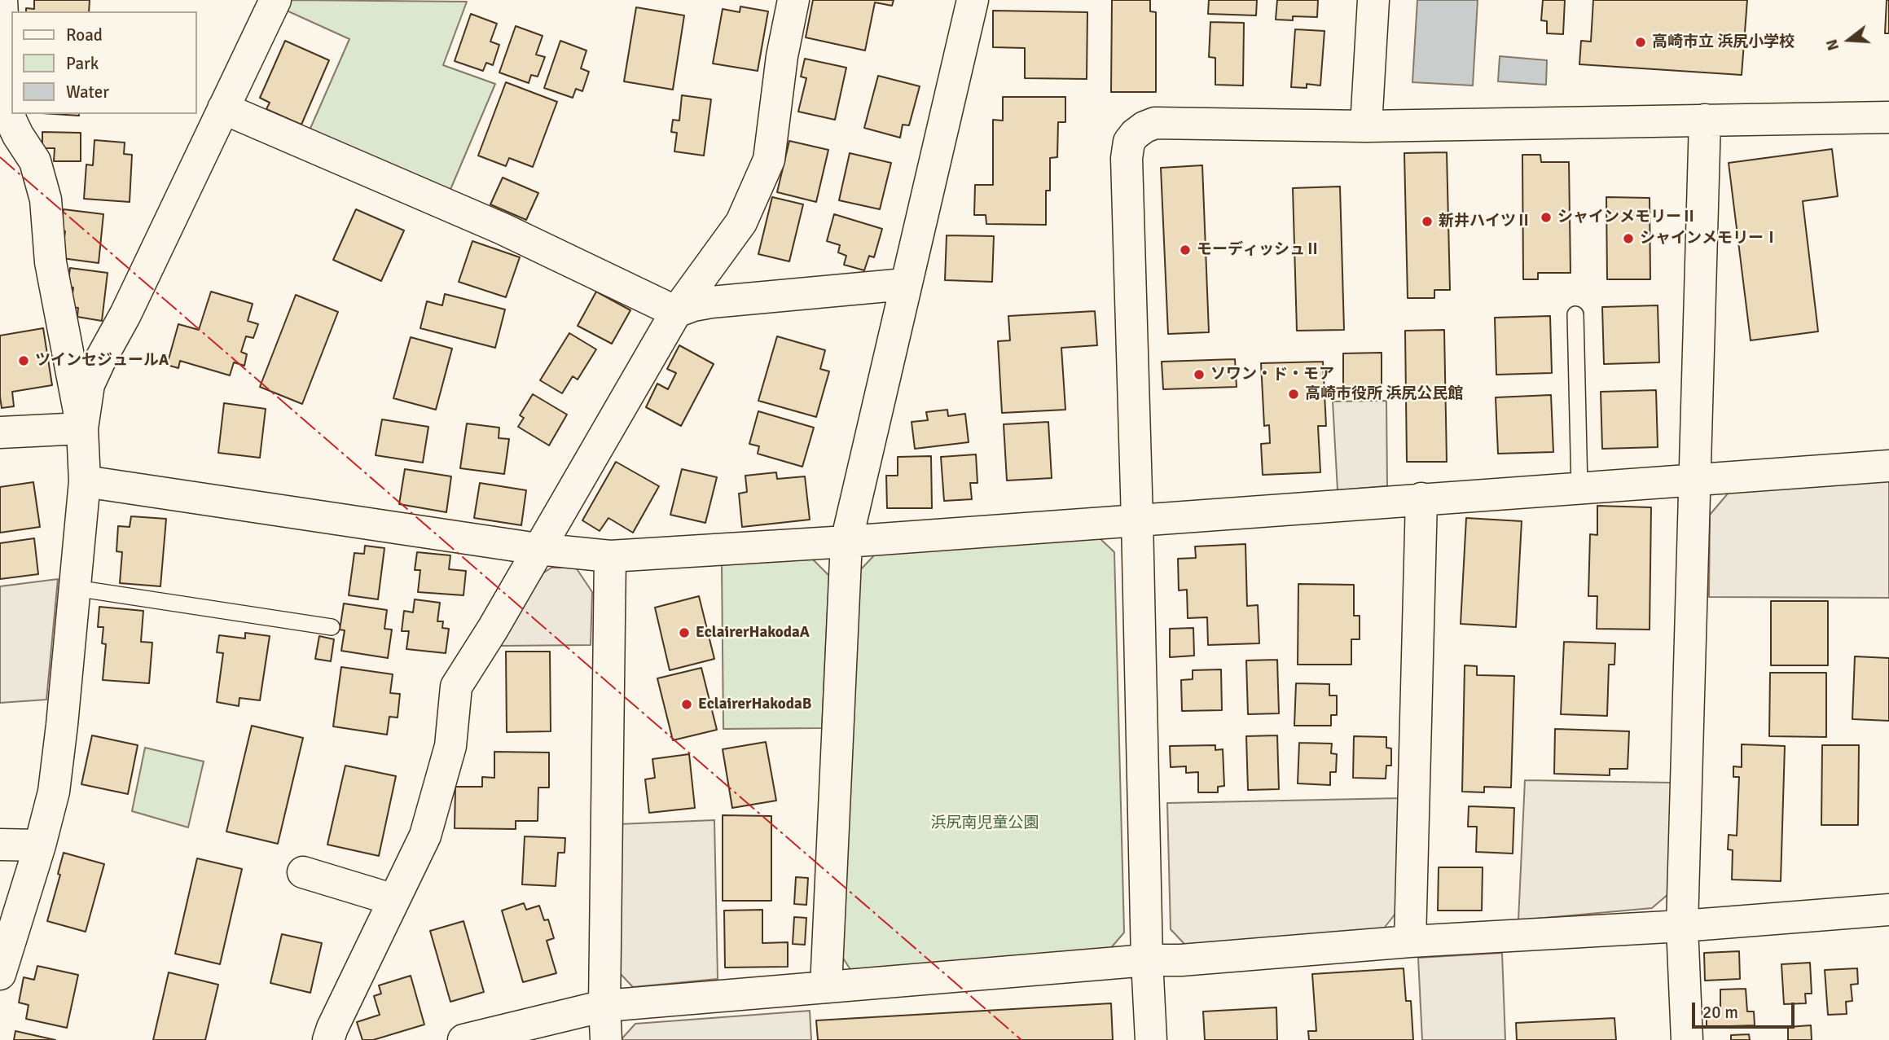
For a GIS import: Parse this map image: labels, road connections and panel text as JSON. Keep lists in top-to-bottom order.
{
  "parks": ["浜尻南児童公園"],
  "places": [
    "高崎市立 浜尻小学校",
    "シャインメモリーⅡ",
    "新井ハイツⅡ",
    "シャインメモリーⅠ",
    "モーディッシュⅡ",
    "ツインセジュールA",
    "ソワン・ド・モア",
    "高崎市役所 浜尻公民館",
    "EclairerHakodaA",
    "EclairerHakodaB"
  ],
  "legend": ["Road", "Park", "Water"],
  "scale_bar": "20 m",
  "north": "left"
}
